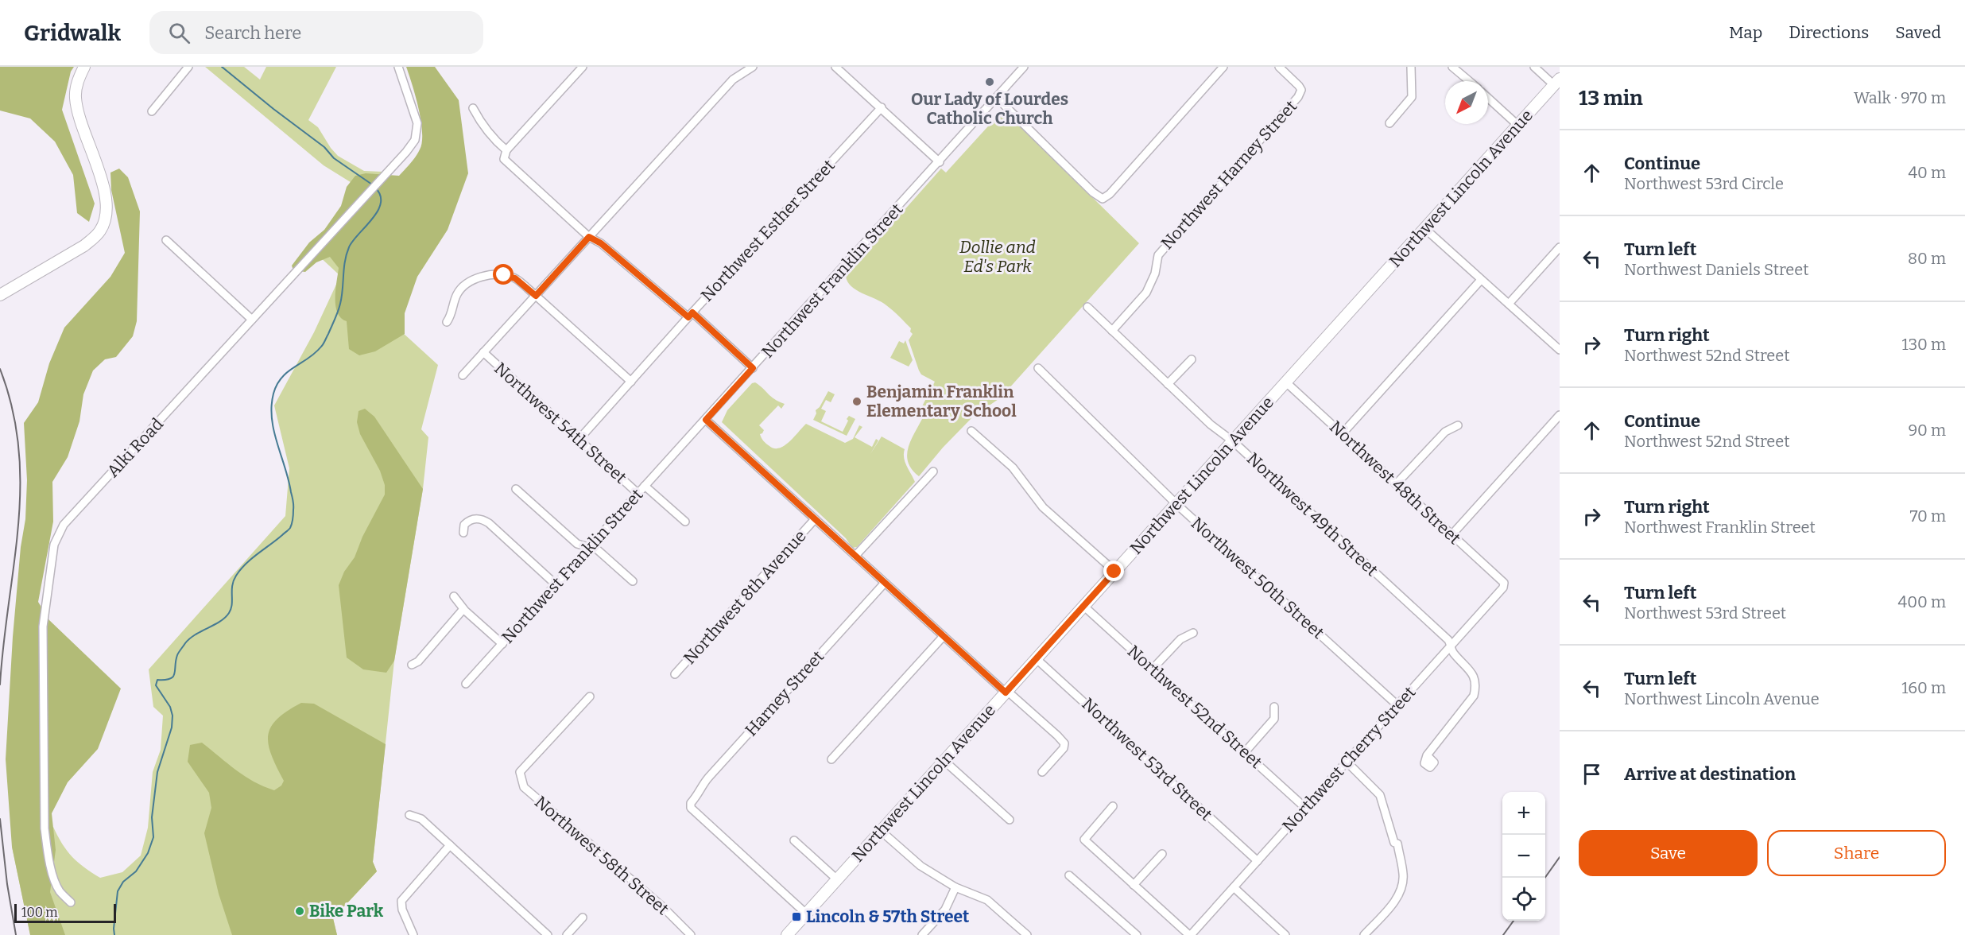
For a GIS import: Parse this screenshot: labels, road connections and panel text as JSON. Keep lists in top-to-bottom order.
{
  "streets": {
    "street": [
      "Northwest Harney Street",
      "Northwest Lincoln Avenue",
      "Northwest Esther Street",
      "Northwest Franklin Street",
      "Northwest 54th Street",
      "Alki Road",
      "Northwest 48th Street",
      "Northwest 49th Street",
      "Northwest 50th Street",
      "Northwest 8th Avenue",
      "Harney Street",
      "Northwest 52nd Street",
      "Northwest 53rd Street",
      "Northwest Cherry Street",
      "Northwest 58th Street"
    ]
  },
  "crossings": [
    ["Northwest Harney Street", "Northwest 49th Street"],
    ["Northwest Lincoln Avenue", "Northwest 48th Street"],
    ["Northwest Lincoln Avenue", "Northwest 49th Street"],
    ["Northwest Lincoln Avenue", "Northwest 50th Street"],
    ["Northwest Lincoln Avenue", "Harney Street"],
    ["Northwest Lincoln Avenue", "Northwest 52nd Street"],
    ["Northwest Lincoln Avenue", "Northwest 53rd Street"],
    ["Northwest Esther Street", "Northwest 54th Street"],
    ["Northwest Franklin Street", "Northwest 54th Street"],
    ["Northwest 48th Street", "Northwest Cherry Street"],
    ["Northwest 49th Street", "Northwest Cherry Street"],
    ["Northwest 50th Street", "Northwest Cherry Street"],
    ["Northwest 52nd Street", "Northwest Cherry Street"],
    ["Northwest 53rd Street", "Northwest Cherry Street"]
  ],
  "parks": ["Dollie and Ed's Park"],
  "places": {
    "other": ["Our Lady of Lourdes Catholic Church", "Benjamin Franklin Elementary School", "Bike Park"],
    "transit": ["Lincoln & 57th Street"]
  },
  "scale_bar": "100 m",
  "north": "bottom left",
  "page": {
    "header": "Gridwalk",
    "search": "Search here",
    "nav": ["Map", "Directions", "Saved"],
    "heading": ["13 min", "Walk · 970 m"],
    "list": [
      ["Continue", "Northwest 53rd Circle", "40 m"],
      ["Turn left", "Northwest Daniels Street", "80 m"],
      ["Turn right", "Northwest 52nd Street", "130 m"],
      ["Continue", "Northwest 52nd Street", "90 m"],
      ["Turn right", "Northwest Franklin Street", "70 m"],
      ["Turn left", "Northwest 53rd Street", "400 m"],
      ["Turn left", "Northwest Lincoln Avenue", "160 m"],
      "Arrive at destination"
    ],
    "map_buttons": ["+", "−"],
    "buttons": ["Save", "Share"],
    "scale": "100 m"
  }
}
